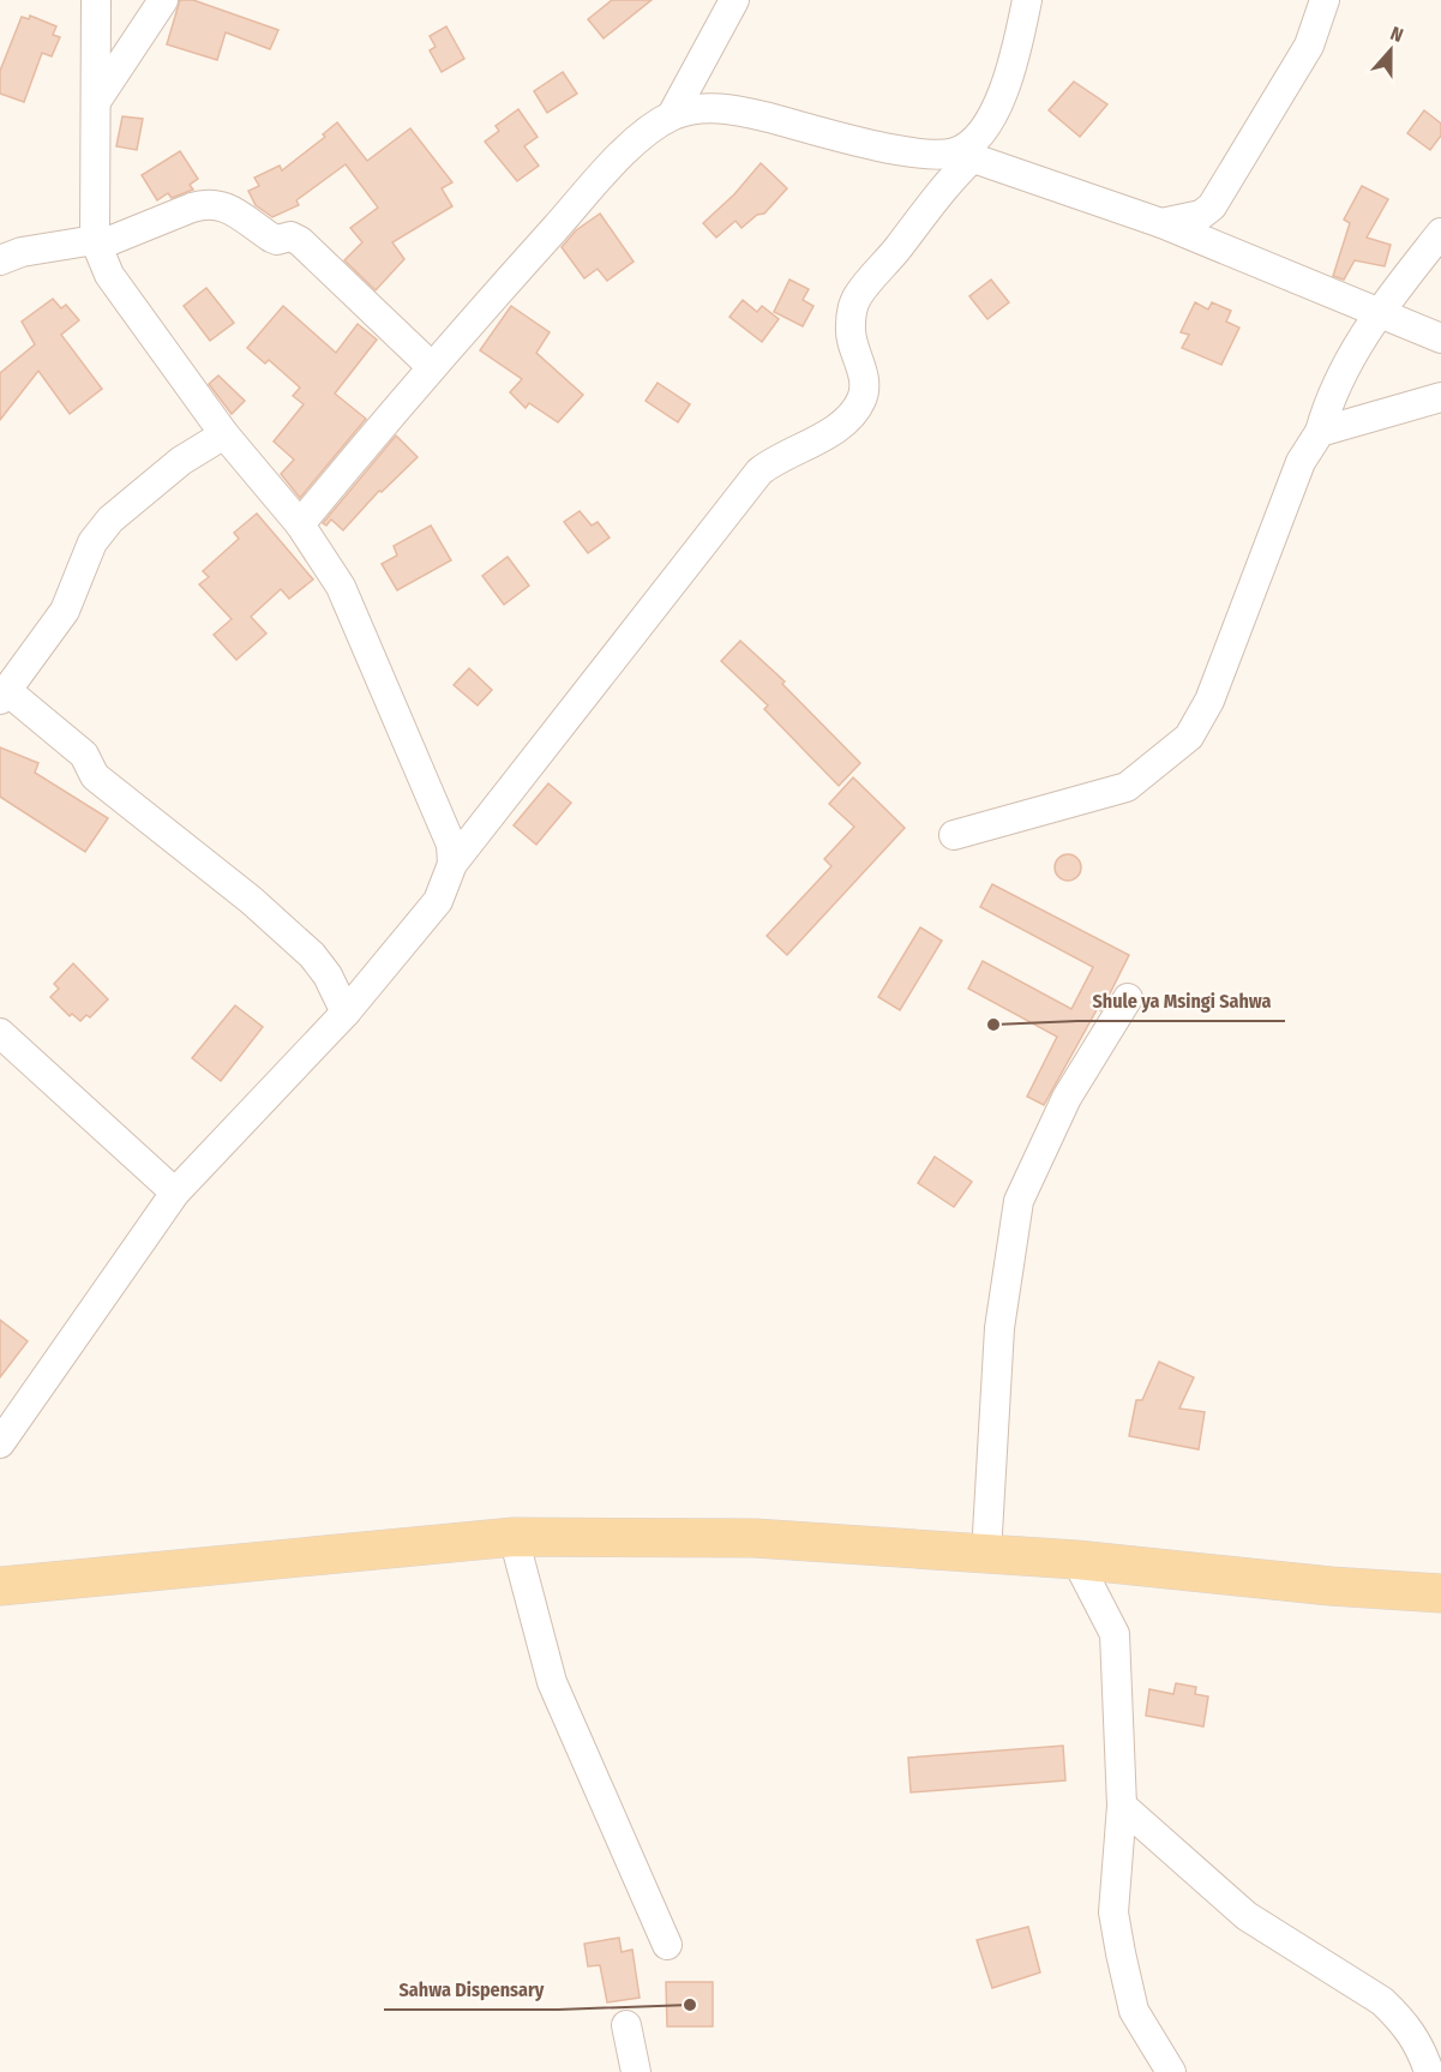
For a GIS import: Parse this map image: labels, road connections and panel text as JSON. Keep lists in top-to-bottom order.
{
  "places": ["Shule ya Msingi Sahwa", "Sahwa Dispensary"],
  "north": "top"
}
